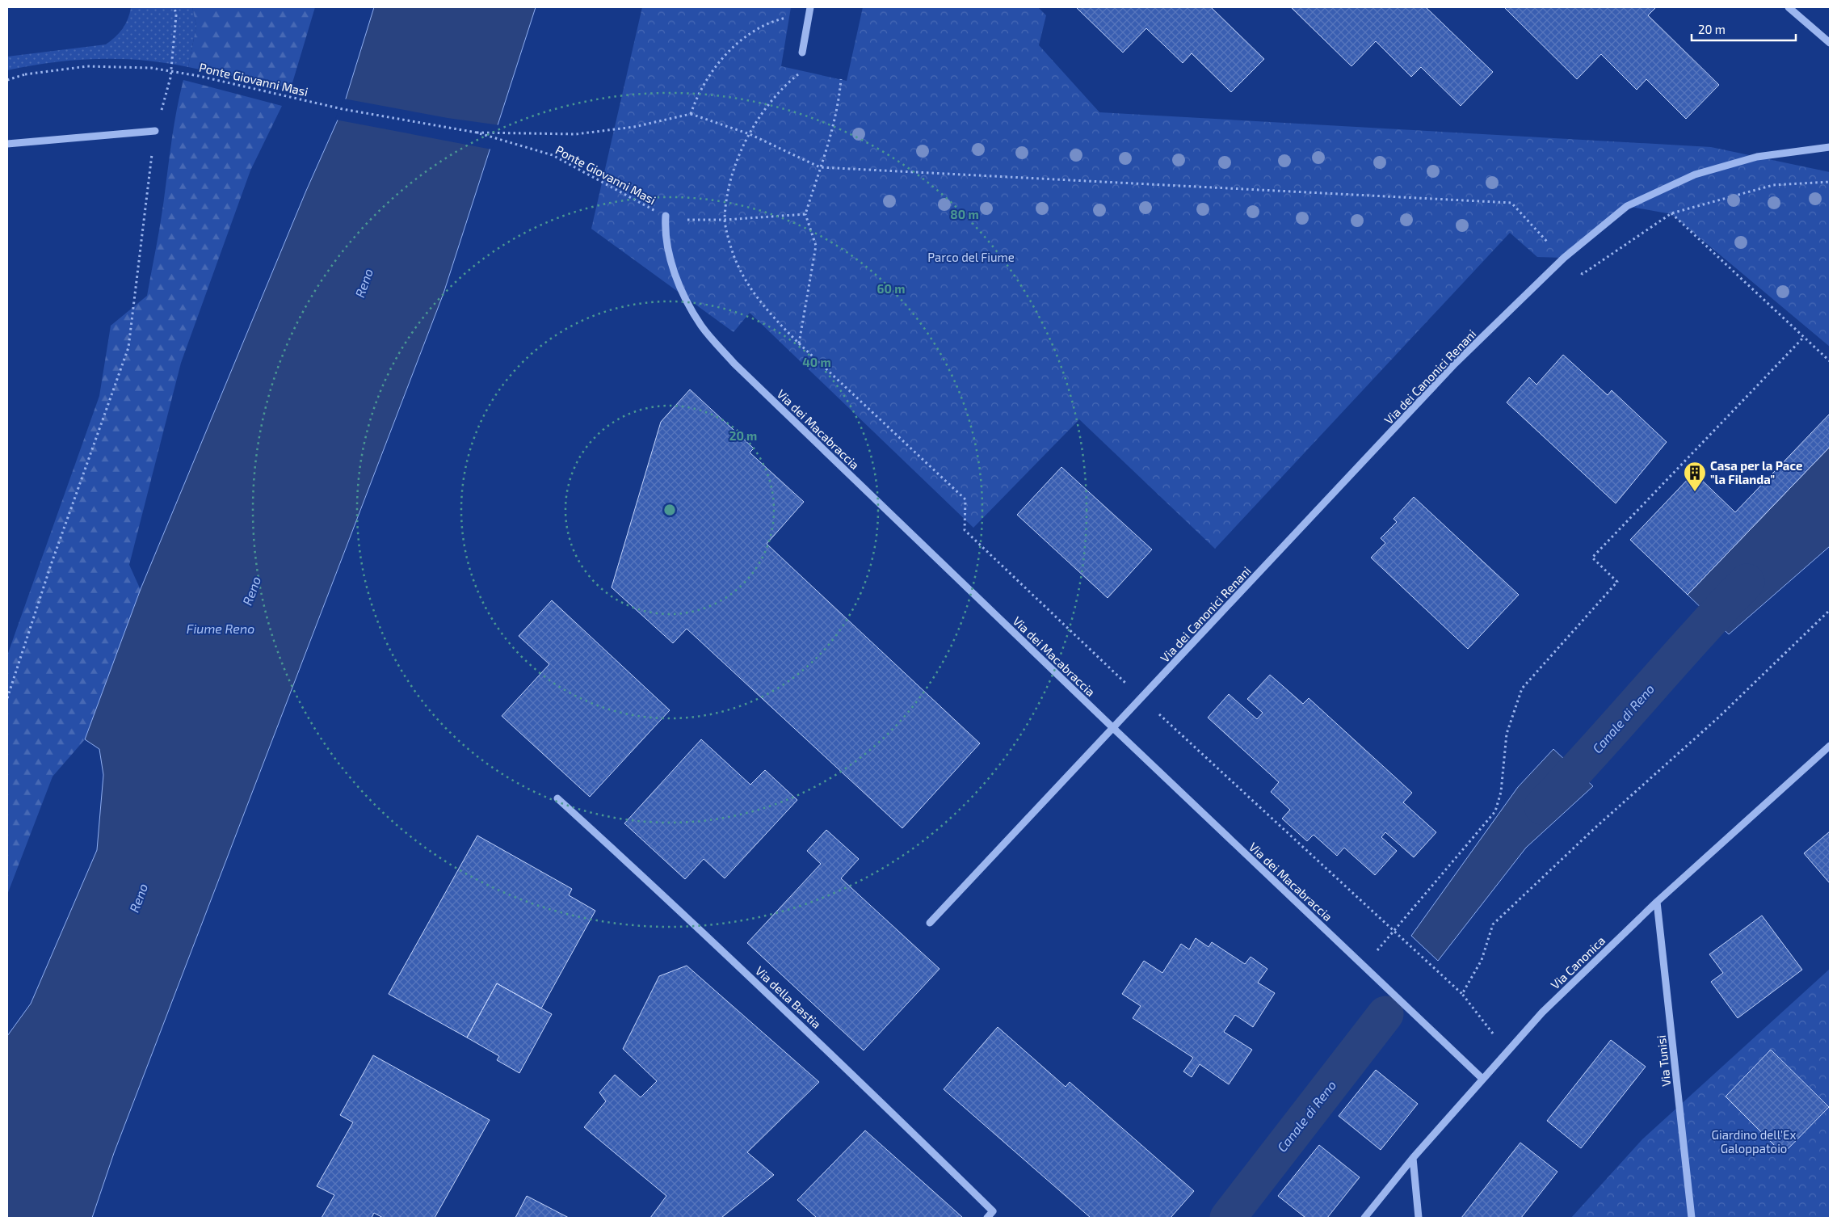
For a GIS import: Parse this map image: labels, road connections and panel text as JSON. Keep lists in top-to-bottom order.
{
  "streets": {
    "street": [
      "Via dei Canonici Renani",
      "Via dei Macabraccia",
      "Via Canonica",
      "Via della Bastia",
      "Via Tunisi"
    ],
    "path": ["Ponte Giovanni Masi"]
  },
  "crossings": [
    ["Ponte Giovanni Masi", "Via dei Macabraccia"],
    ["Via dei Canonici Renani", "Via dei Macabraccia"],
    ["Via dei Macabraccia", "Via Canonica"],
    ["Via Canonica", "Via Tunisi"]
  ],
  "water": ["Reno", "Fiume Reno", "Canale di Reno"],
  "parks": ["Parco del Fiume", "Giardino dell'Ex Galoppatoio"],
  "places": {
    "building": ["Casa per la Pace \"la Filanda\""]
  },
  "scale_bar": "20 m",
  "rings": [
    "80 m",
    "60 m",
    "40 m",
    "20 m"
  ]
}
